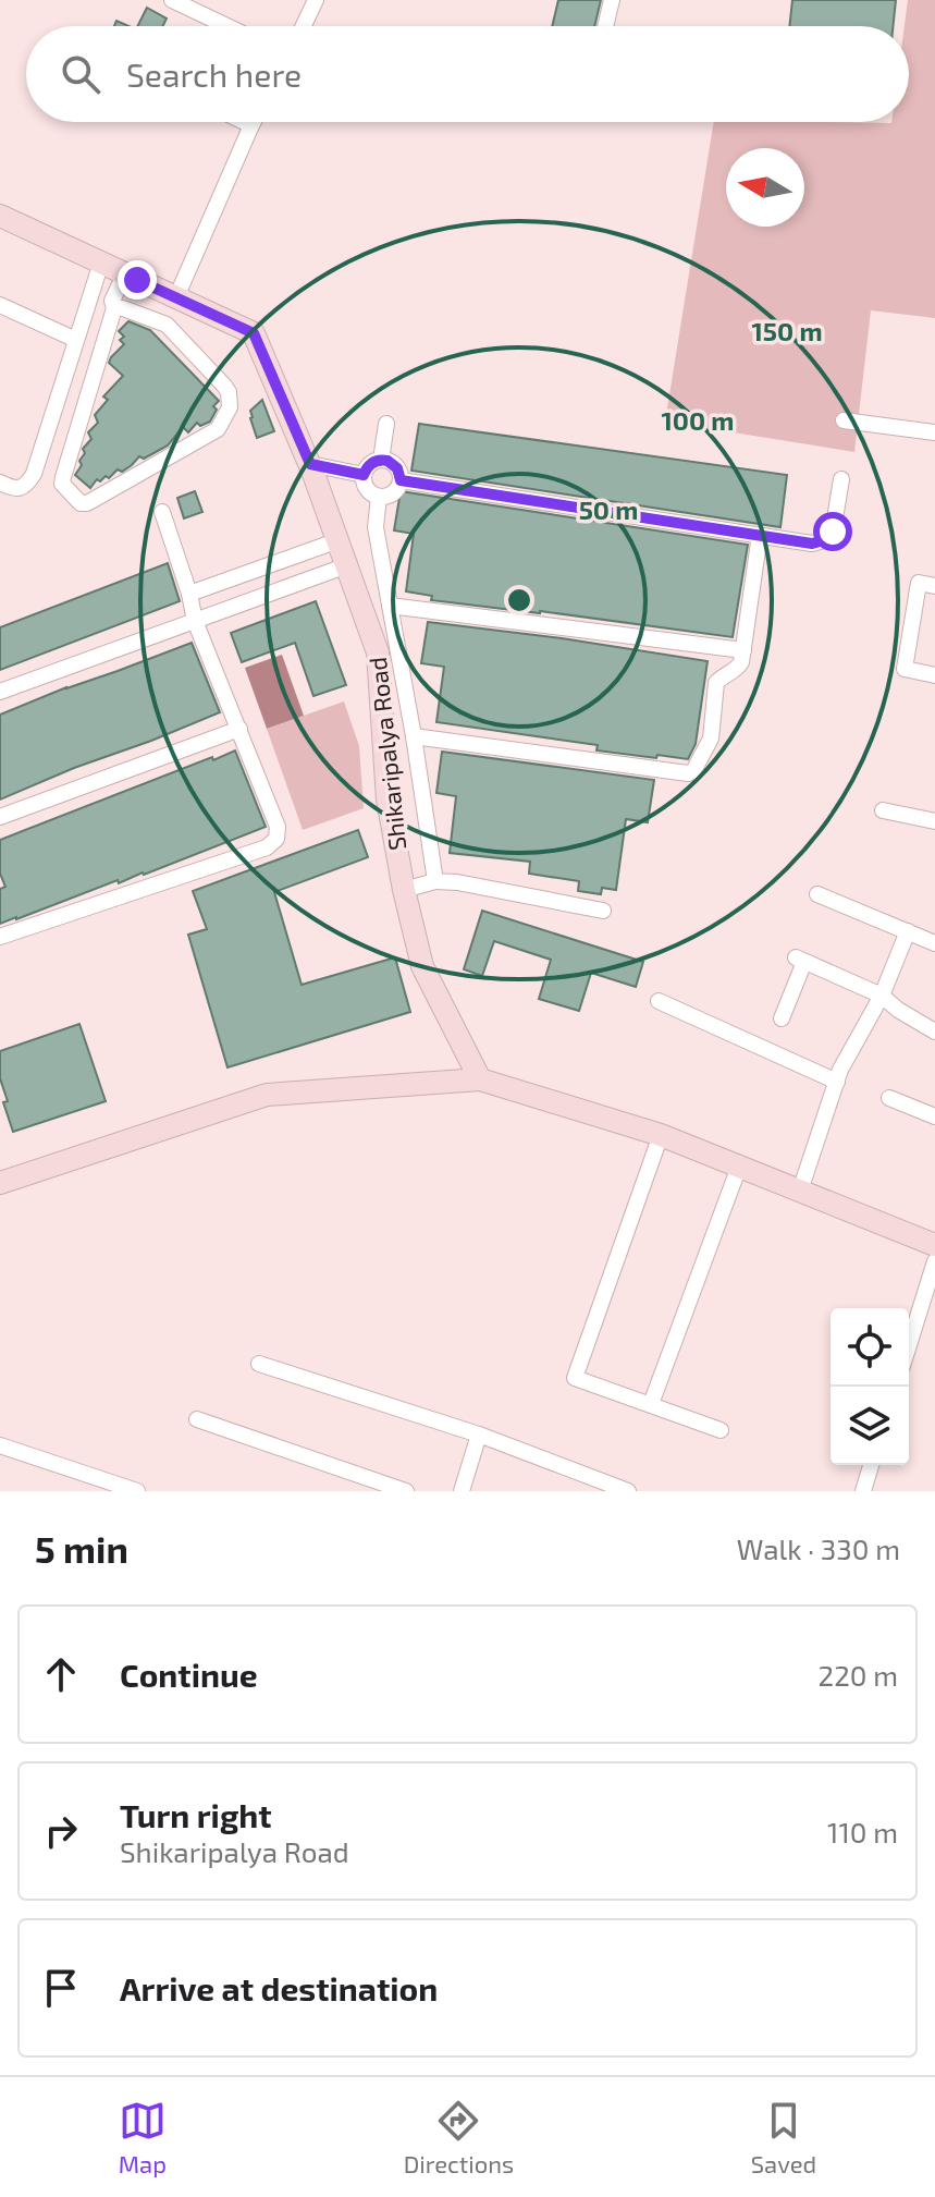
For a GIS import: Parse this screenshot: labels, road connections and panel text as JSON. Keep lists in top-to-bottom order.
{
  "streets": {
    "street": ["Shikaripalya Road"]
  },
  "north": "left",
  "page": {
    "search": "Search here",
    "heading": ["5 min", "Walk · 330 m"],
    "list": [
      ["Continue", "220 m"],
      ["Turn right", "Shikaripalya Road", "110 m"],
      "Arrive at destination"
    ],
    "nav": ["Map", "Directions", "Saved"]
  },
  "rings": ["150 m", "100 m", "50 m"]
}
